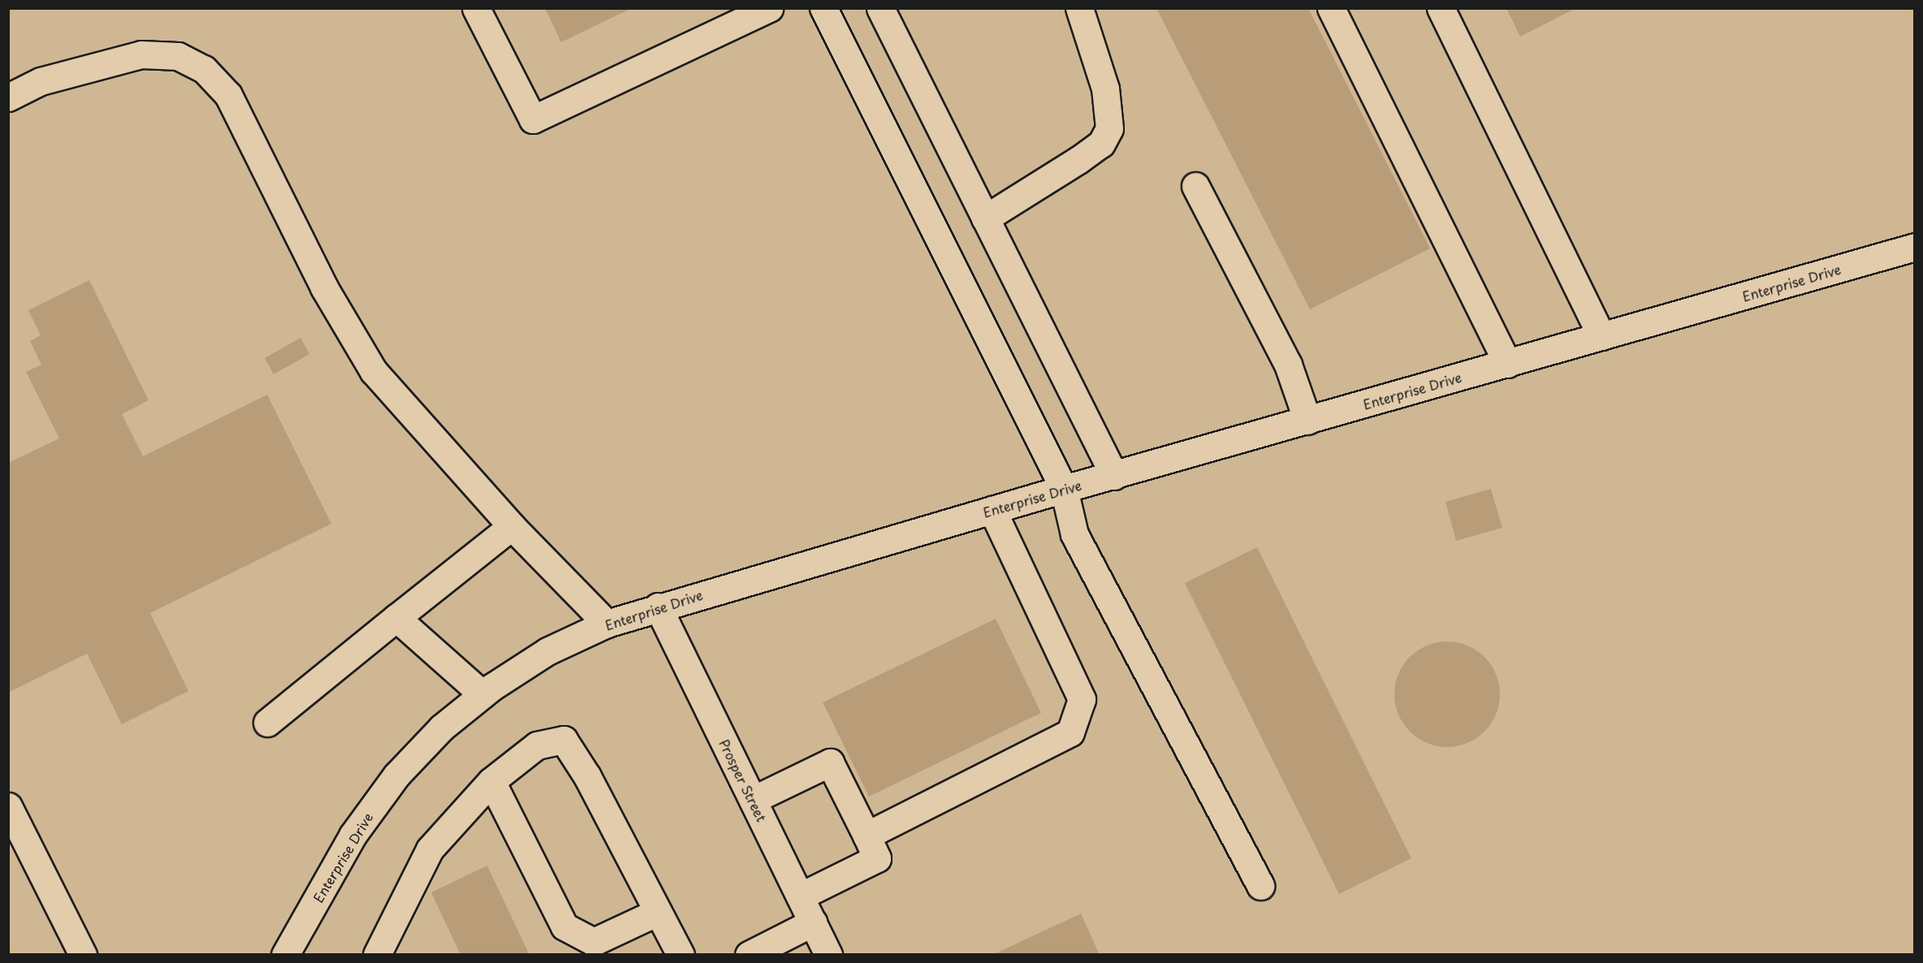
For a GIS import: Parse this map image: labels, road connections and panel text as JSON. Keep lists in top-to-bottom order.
{
  "streets": {
    "street": ["Enterprise Drive", "Prosper Street"]
  },
  "crossings": [
    ["Enterprise Drive", "Prosper Street"]
  ]
}
